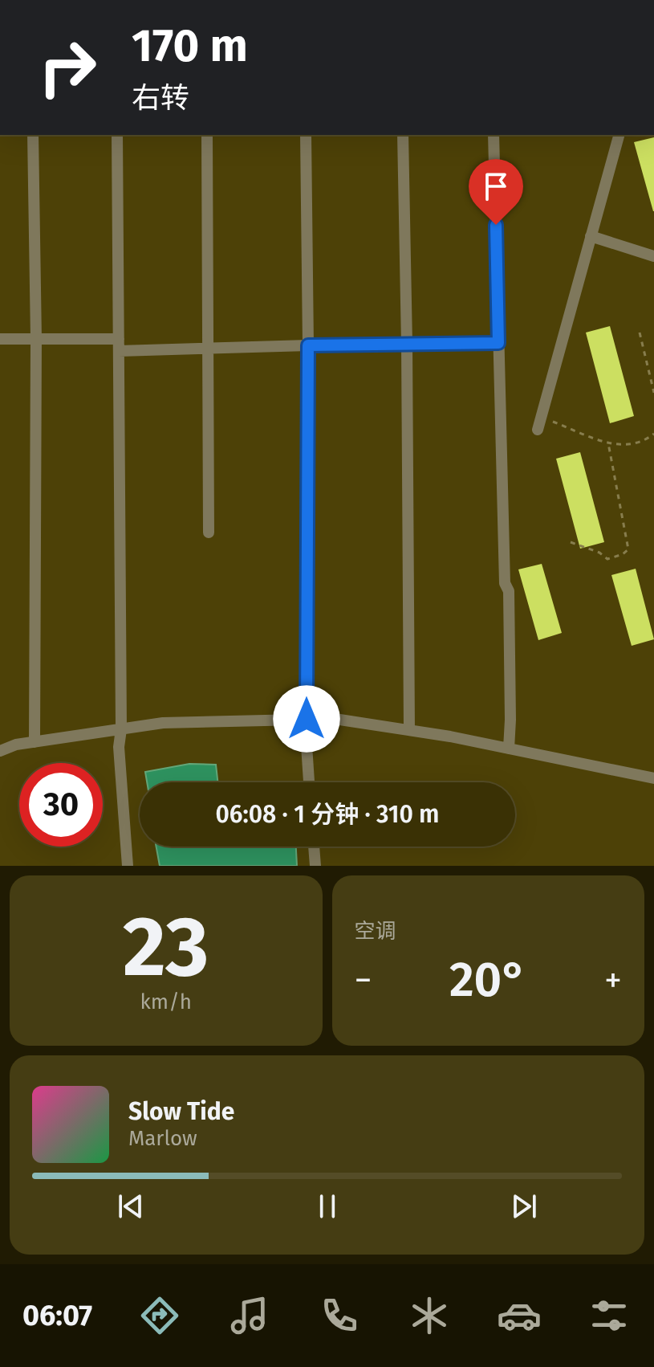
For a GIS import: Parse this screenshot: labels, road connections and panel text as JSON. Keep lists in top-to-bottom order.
{
  "page": {
    "turn": ["170 m", "右转"],
    "limit": "30",
    "trip": "06:08 · 1 分钟 · 310 m",
    "tile": [
      ["23", "km/h"],
      "空调"
    ],
    "heat": ["−", "20°", "+"],
    "song": ["Slow Tide", "Marlow"],
    "tabs": "06:07"
  }
}
